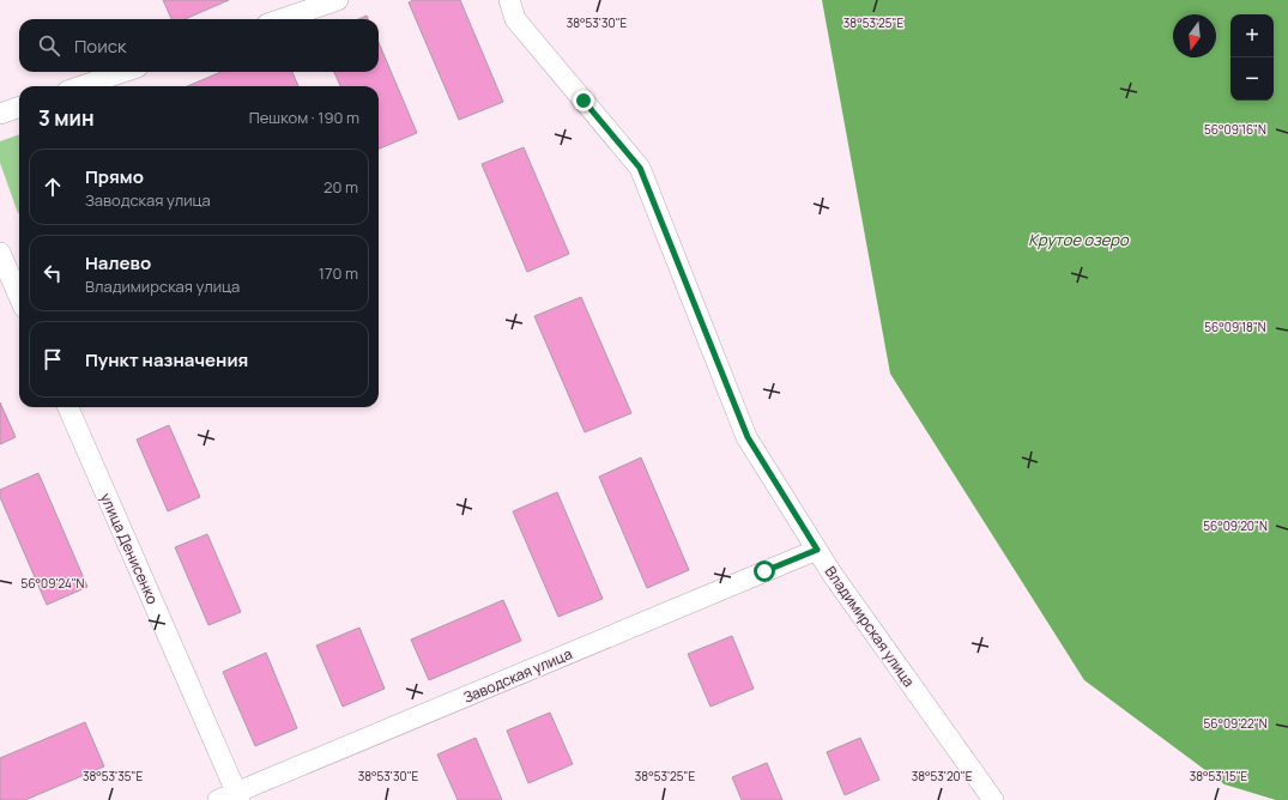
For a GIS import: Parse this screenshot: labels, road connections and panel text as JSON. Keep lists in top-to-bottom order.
{
  "streets": {
    "street": ["улица Денисенко", "Владимирская улица", "Заводская улица"]
  },
  "crossings": [
    ["улица Денисенко", "Заводская улица"],
    ["Владимирская улица", "Заводская улица"]
  ],
  "water": ["Крутое озеро"],
  "north": "bottom",
  "page": {
    "map_buttons": ["+", "−"],
    "search": "Поиск",
    "heading": ["3 мин", "Пешком · 190 m"],
    "list": [
      ["Прямо", "Заводская улица", "20 m"],
      ["Налево", "Владимирская улица", "170 m"],
      "Пункт назначения"
    ]
  },
  "coordinates": [
    "38°53'30\"E",
    "38°53'25\"E",
    "56°09'16\"N",
    "56°09'18\"N",
    "56°09'20\"N",
    "56°09'24\"N",
    "56°09'22\"N",
    "38°53'35\"E",
    "38°53'20\"E",
    "38°53'15\"E"
  ]
}
